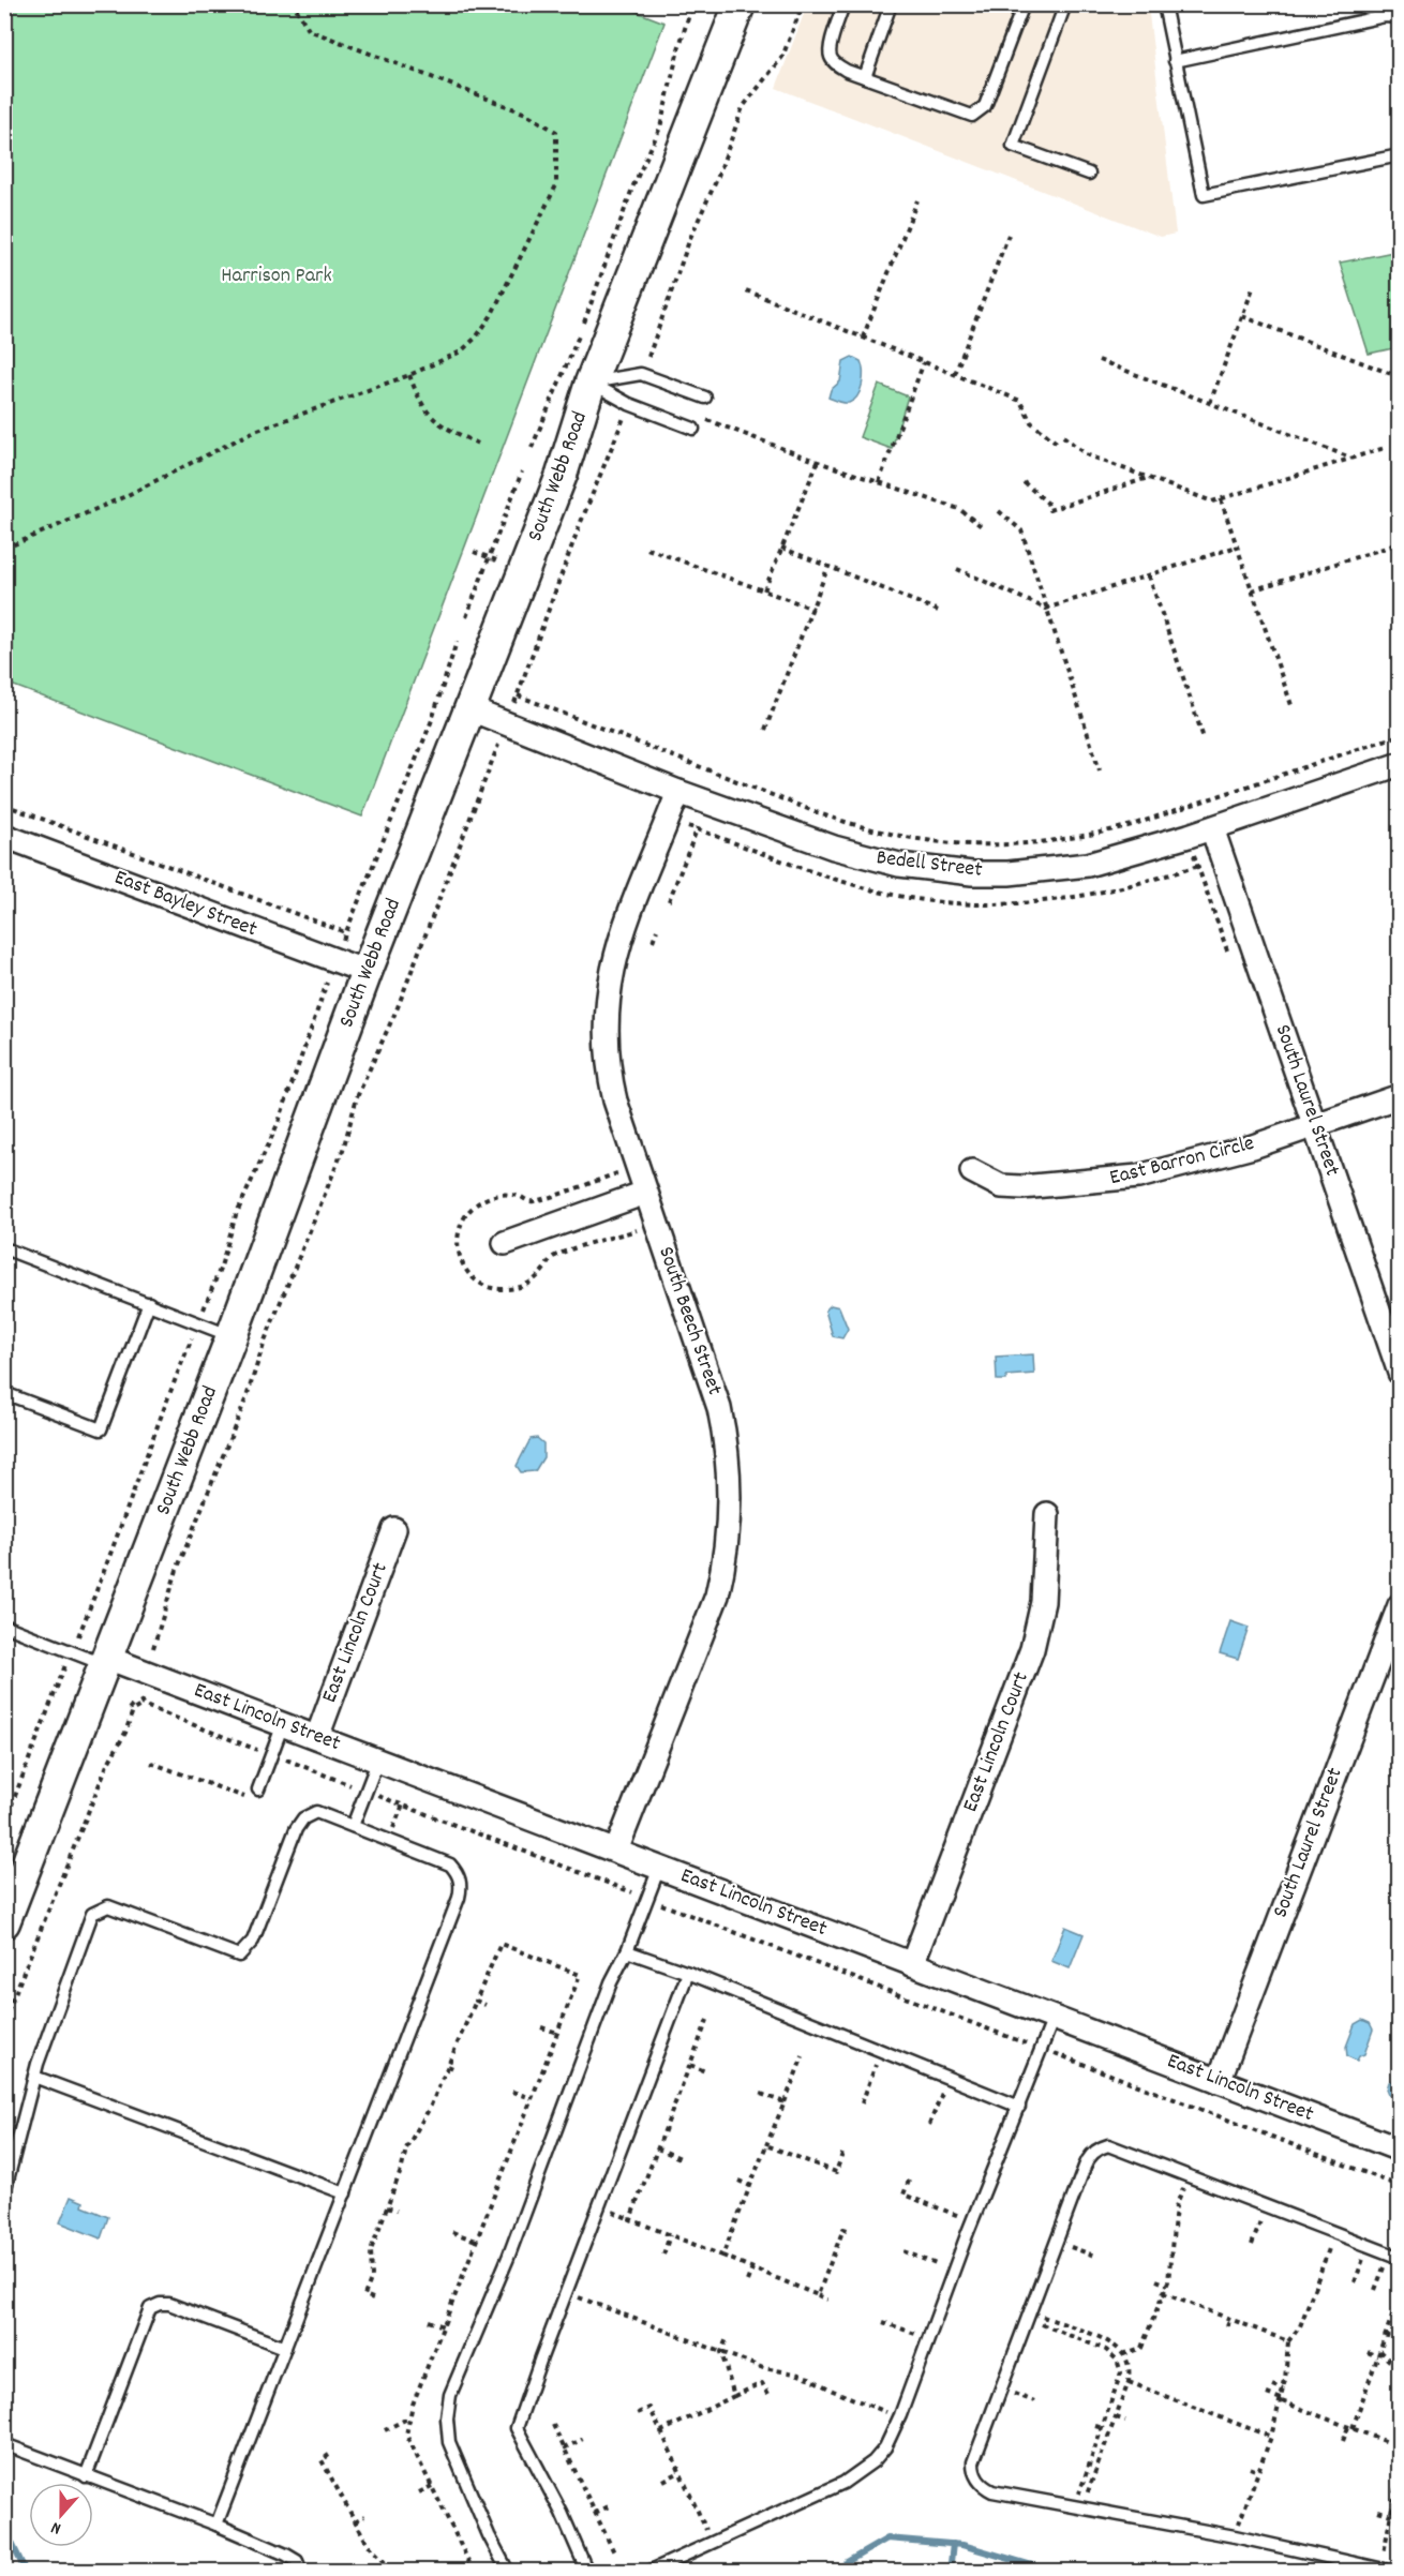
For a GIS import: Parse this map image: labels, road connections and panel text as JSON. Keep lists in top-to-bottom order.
{
  "streets": {
    "main road": ["South Webb Road"],
    "street": [
      "Bedell Street",
      "East Bayley Street",
      "South Laurel Street",
      "East Barron Circle",
      "South Beech Street",
      "East Lincoln Court",
      "East Lincoln Street"
    ]
  },
  "crossings": [
    ["South Webb Road", "Bedell Street"],
    ["South Webb Road", "East Bayley Street"],
    ["South Webb Road", "East Lincoln Street"],
    ["Bedell Street", "South Laurel Street"],
    ["Bedell Street", "South Beech Street"],
    ["South Laurel Street", "East Barron Circle"],
    ["South Laurel Street", "East Lincoln Street"],
    ["South Beech Street", "East Lincoln Street"],
    ["East Lincoln Court", "East Lincoln Street"]
  ],
  "parks": ["Harrison Park"],
  "north": "bottom"
}
